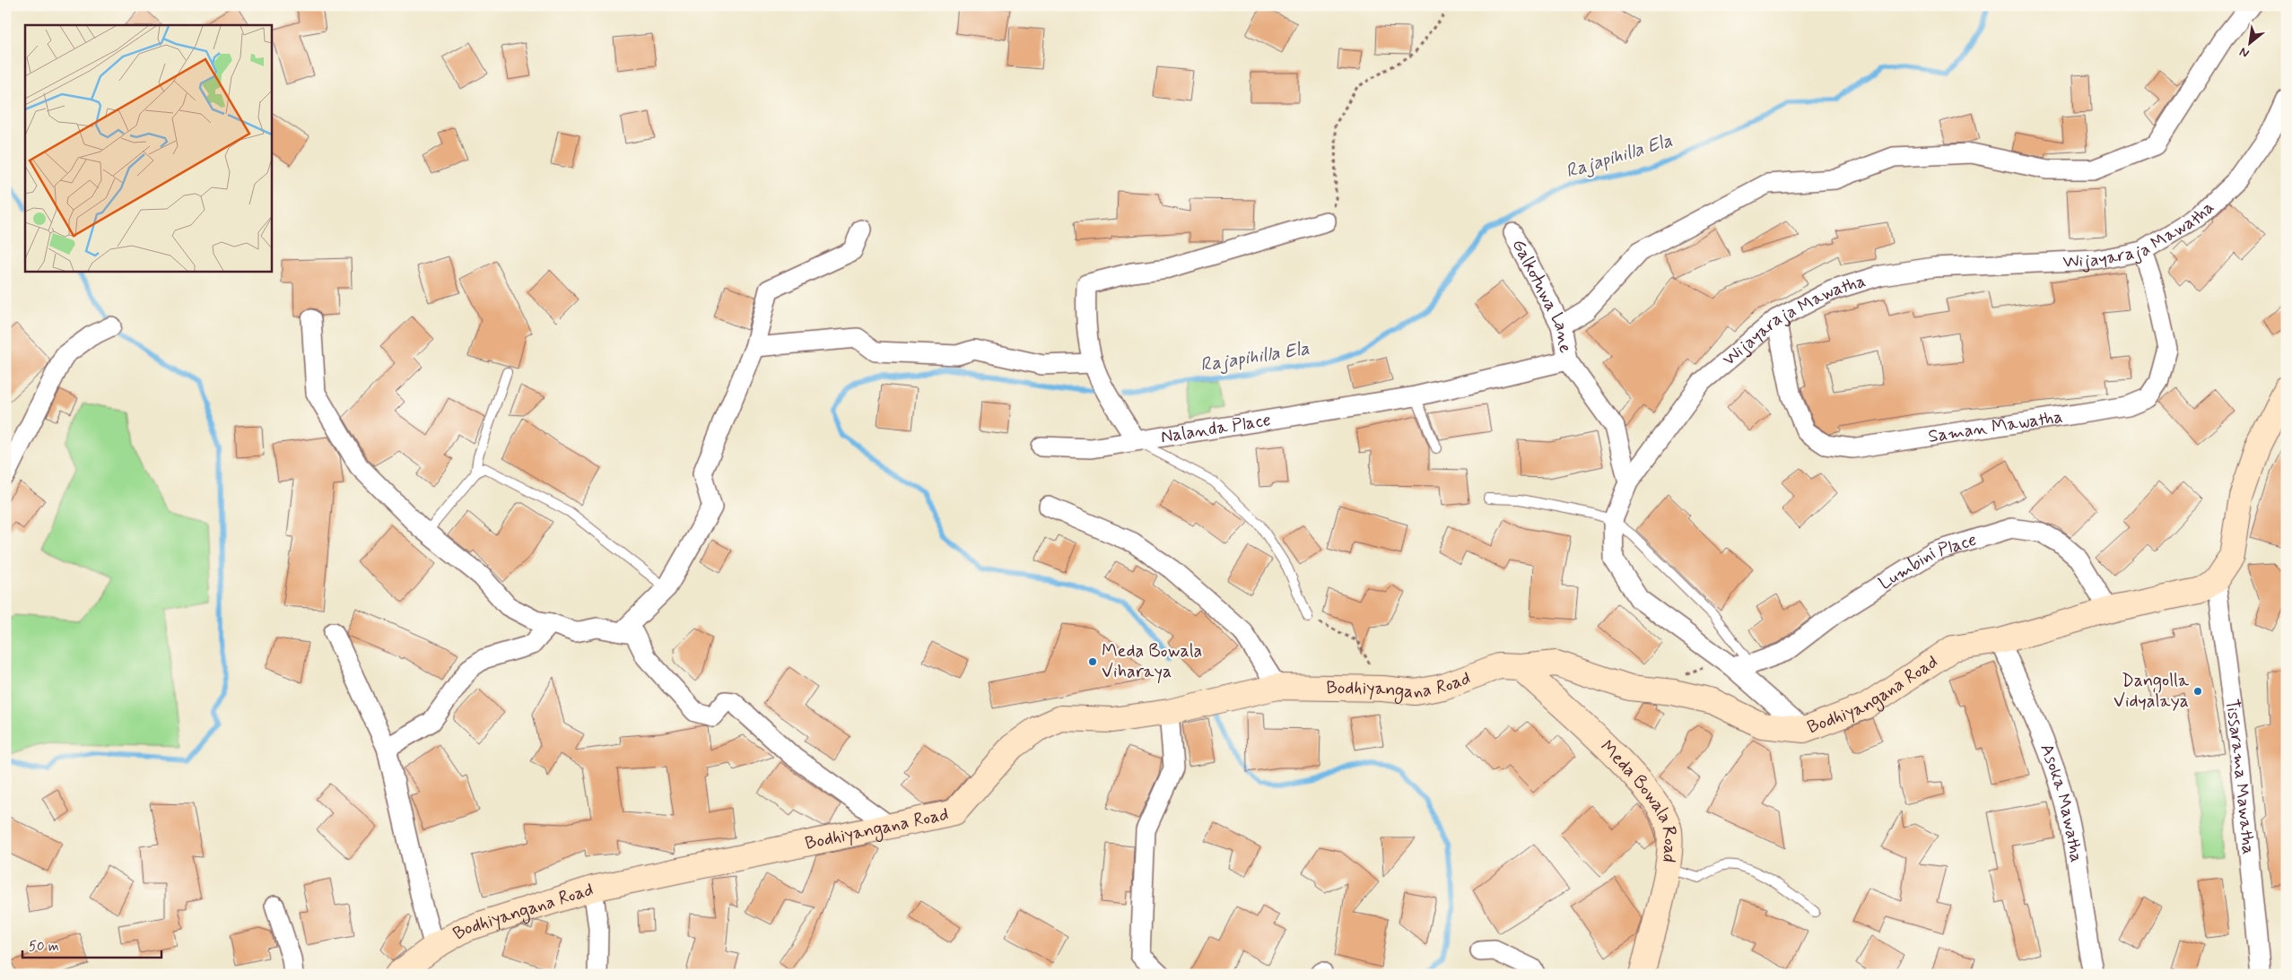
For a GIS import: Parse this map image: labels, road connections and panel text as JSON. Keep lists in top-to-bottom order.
{
  "streets": {
    "street": [
      "Wijayaraja Mawatha",
      "Galkotuwa Lane",
      "Saman Mawatha",
      "Nalanda Place",
      "Lumbini Place",
      "Bodhiyangana Road",
      "Tissarama Mawatha",
      "Asoka Mawatha",
      "Meda Bowala Road"
    ]
  },
  "crossings": [
    ["Wijayaraja Mawatha", "Saman Mawatha"],
    ["Wijayaraja Mawatha", "Lumbini Place"],
    ["Wijayaraja Mawatha", "Bodhiyangana Road"],
    ["Galkotuwa Lane", "Nalanda Place"],
    ["Lumbini Place", "Bodhiyangana Road"],
    ["Bodhiyangana Road", "Tissarama Mawatha"],
    ["Bodhiyangana Road", "Asoka Mawatha"],
    ["Bodhiyangana Road", "Meda Bowala Road"]
  ],
  "water": ["Rajapihilla Ela"],
  "places": ["Meda Bowala Viharaya", "Dangolla Vidyalaya"],
  "scale_bar": "50 m",
  "north": "bottom left"
}
